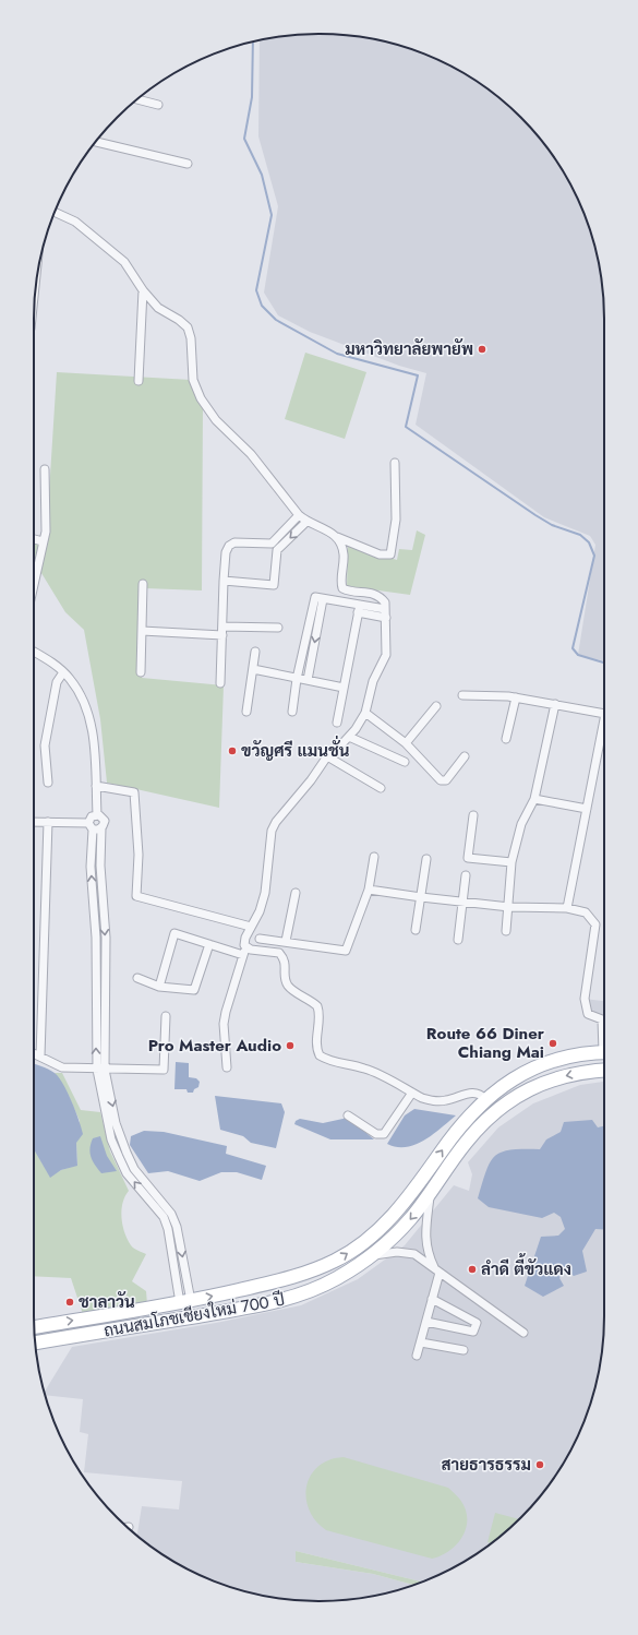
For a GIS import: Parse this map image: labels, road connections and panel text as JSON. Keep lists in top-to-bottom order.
{
  "streets": {
    "main road": ["ถนนสมโภชเชียงใหม่ 700 ปี"]
  },
  "places": [
    "มหาวิทยาลัยพายัพ",
    "ขวัญศรี แมนชั่น",
    "Route 66 Diner Chiang Mai",
    "Pro Master Audio",
    "ลำดี ตี้ขัวแดง",
    "ชาลาวัน",
    "สายธารธรรม"
  ]
}
